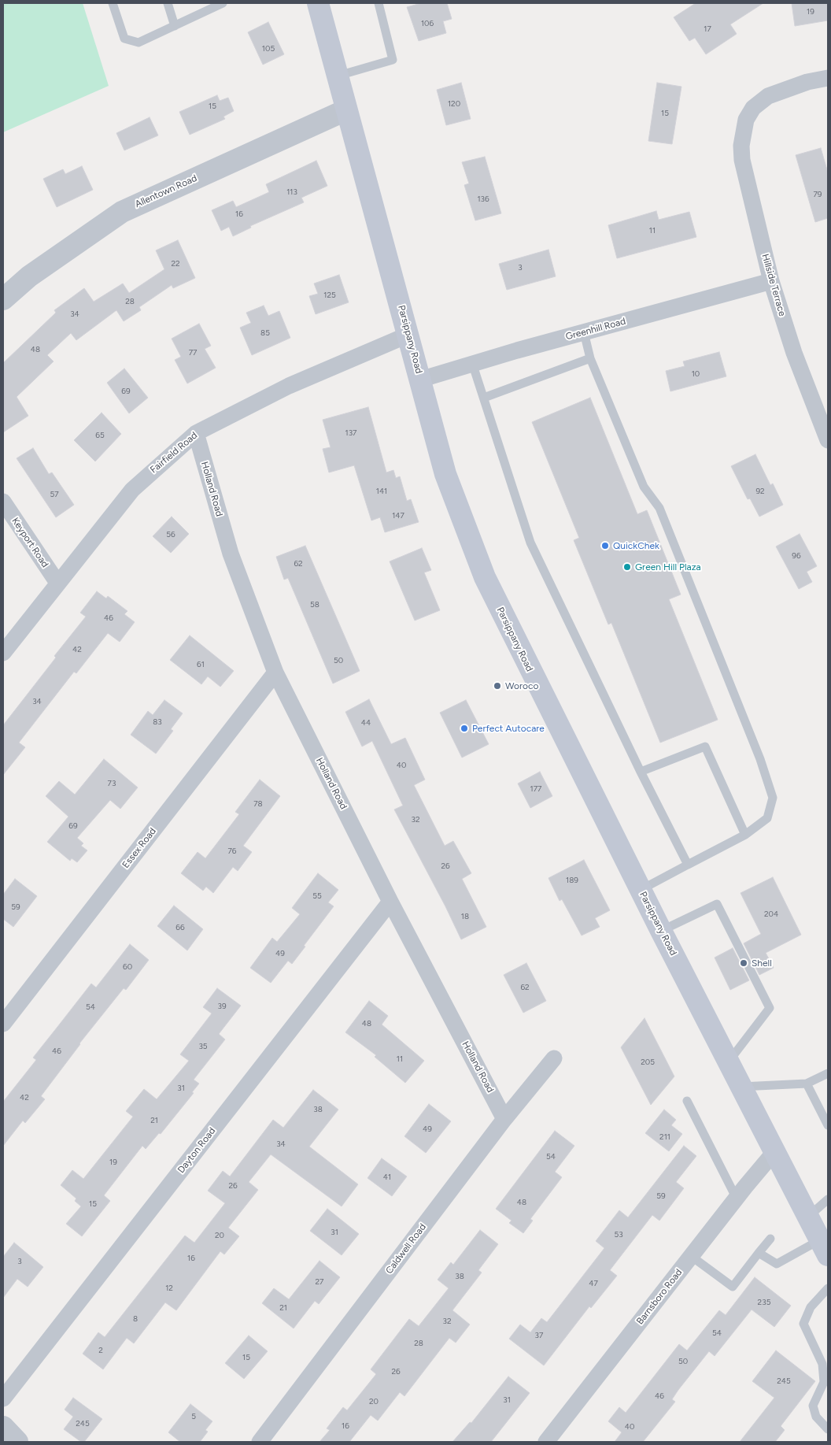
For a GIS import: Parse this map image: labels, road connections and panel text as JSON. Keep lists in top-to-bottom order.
{
  "streets": {
    "main road": ["Parsippany Road"],
    "street": [
      "Allentown Road",
      "Hillside Terrace",
      "Greenhill Road",
      "Fairfield Road",
      "Holland Road",
      "Keyport Road",
      "Essex Road",
      "Dayton Road",
      "Caldwell Road",
      "Barnsboro Road"
    ]
  },
  "crossings": [
    ["Allentown Road", "Parsippany Road"],
    ["Hillside Terrace", "Greenhill Road"],
    ["Greenhill Road", "Parsippany Road"],
    ["Parsippany Road", "Fairfield Road"],
    ["Parsippany Road", "Barnsboro Road"],
    ["Fairfield Road", "Holland Road"],
    ["Fairfield Road", "Keyport Road"],
    ["Holland Road", "Essex Road"],
    ["Holland Road", "Dayton Road"],
    ["Holland Road", "Caldwell Road"]
  ],
  "places": [
    "QuickChek",
    "Green Hill Plaza",
    "Woroco",
    "Perfect Autocare",
    "Shell"
  ],
  "house_numbers": [
    "19",
    "106",
    "17",
    "105",
    "120",
    "15",
    "15",
    "113",
    "79",
    "136",
    "16",
    "11",
    "22",
    "3",
    "125",
    "28",
    "34",
    "85",
    "48",
    "77",
    "10",
    "69",
    "137",
    "65",
    "141",
    "92",
    "57",
    "147",
    "56",
    "96",
    "62",
    "58",
    "46",
    "42",
    "50",
    "61",
    "34",
    "83",
    "44",
    "40",
    "73",
    "177",
    "78",
    "32",
    "69",
    "76",
    "26",
    "189",
    "55",
    "59",
    "204",
    "18",
    "66",
    "49",
    "60",
    "62",
    "39",
    "54",
    "48",
    "35",
    "46",
    "11",
    "205",
    "31",
    "42",
    "38",
    "21",
    "49",
    "211",
    "34",
    "54",
    "19",
    "41",
    "26",
    "59",
    "48",
    "15",
    "31",
    "53",
    "20",
    "16",
    "3",
    "38",
    "27",
    "47",
    "12",
    "235",
    "21",
    "8",
    "32",
    "54",
    "37",
    "28",
    "2",
    "15",
    "50",
    "26",
    "245",
    "46",
    "31",
    "20",
    "5",
    "245",
    "16",
    "40"
  ]
}
